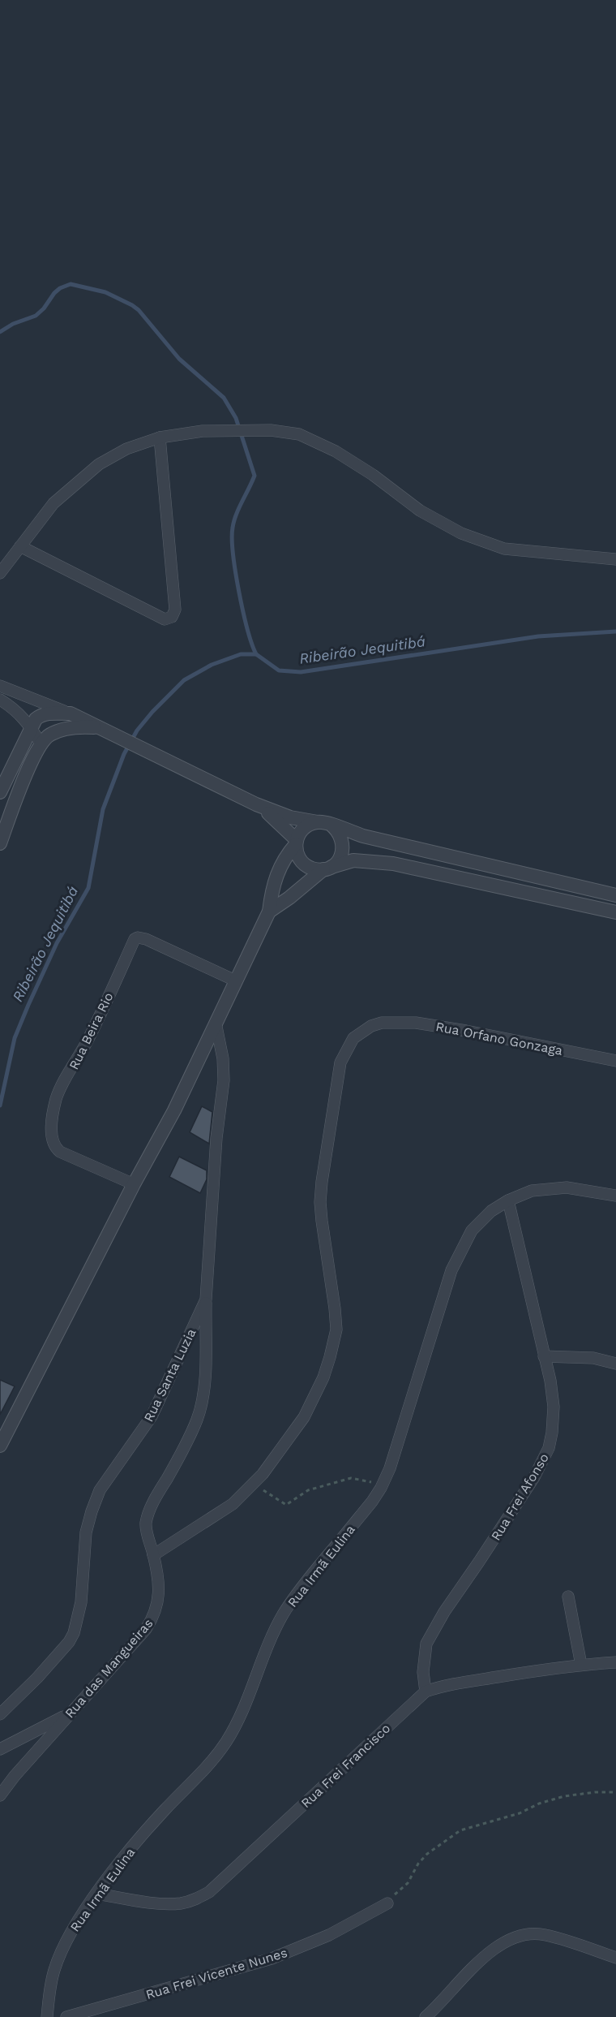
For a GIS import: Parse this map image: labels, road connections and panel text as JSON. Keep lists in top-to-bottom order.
{
  "streets": {
    "street": [
      "Rua Beira Rio",
      "Rua Orfano Gonzaga",
      "Rua Santa Luzia",
      "Rua Frei Afonso",
      "Rua Irmã Eulina",
      "Rua das Mangueiras",
      "Rua Frei Francisco",
      "Rua Frei Vicente Nunes"
    ]
  },
  "crossings": [
    ["Rua Santa Luzia", "Rua das Mangueiras"],
    ["Rua Frei Afonso", "Rua Irmã Eulina"],
    ["Rua Frei Afonso", "Rua Frei Francisco"],
    ["Rua Irmã Eulina", "Rua Frei Francisco"]
  ],
  "water": ["Ribeirão Jequitibá"]
}
